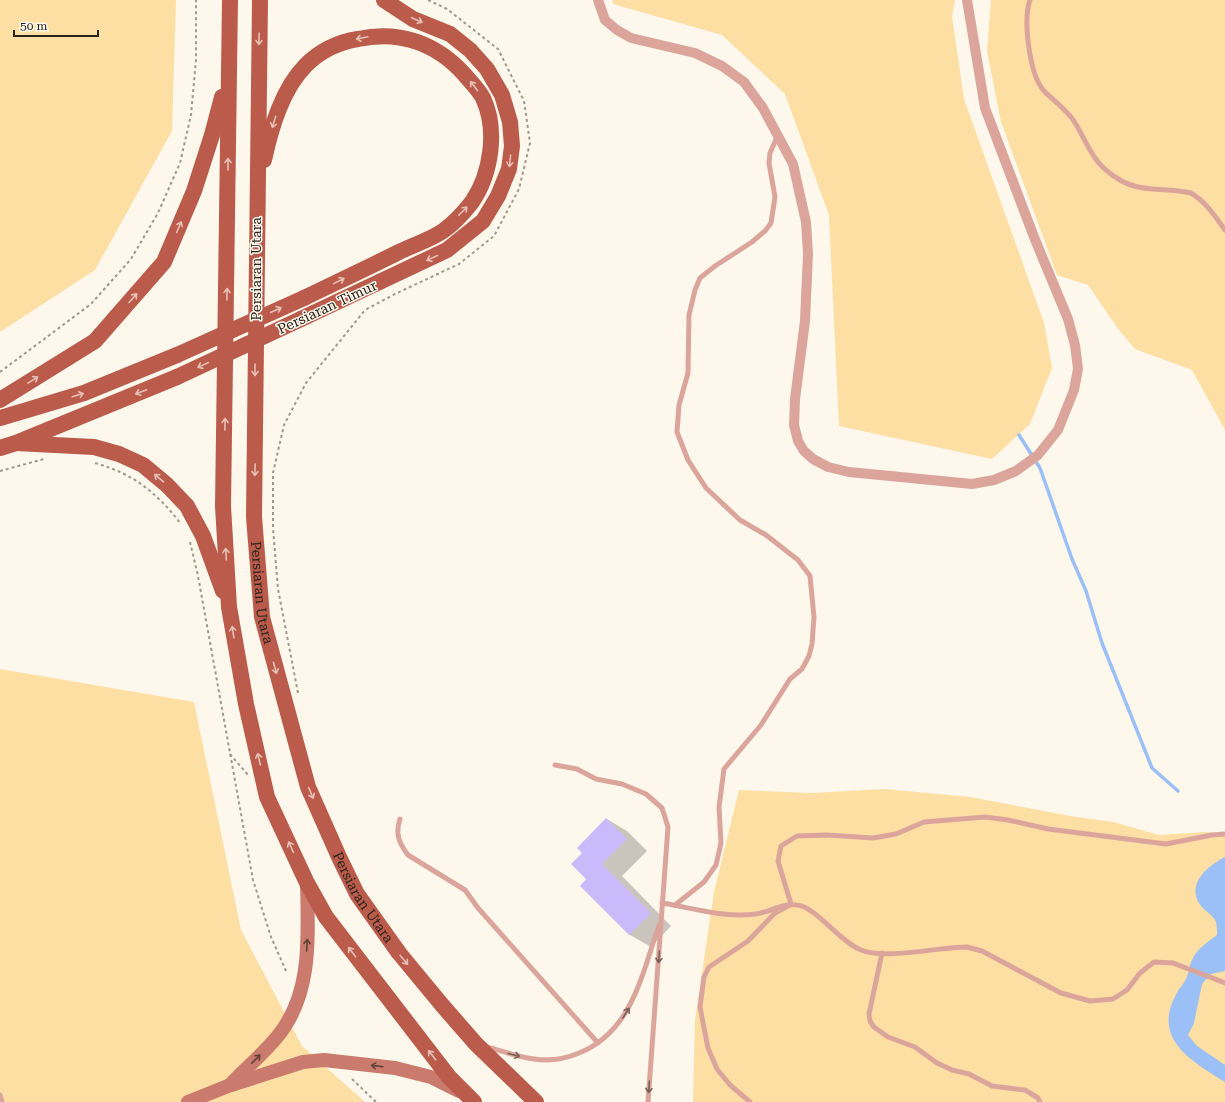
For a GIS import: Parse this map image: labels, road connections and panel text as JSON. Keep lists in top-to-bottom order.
{
  "streets": {
    "main road": ["Persiaran Utara", "Persiaran Timur"]
  },
  "crossings": [
    ["Persiaran Utara", "Persiaran Timur"]
  ],
  "scale_bar": "50 m"
}
